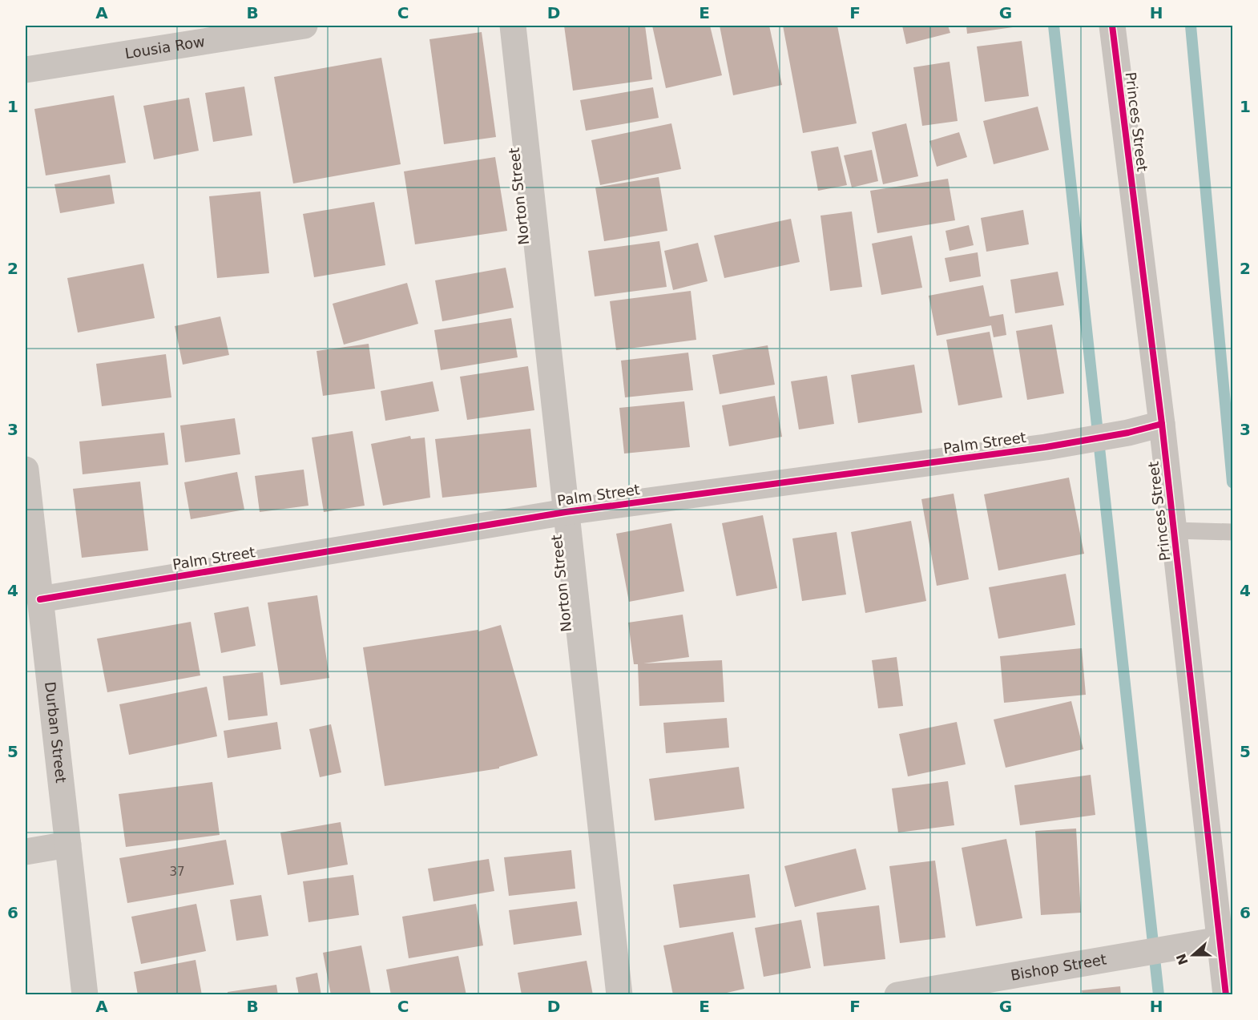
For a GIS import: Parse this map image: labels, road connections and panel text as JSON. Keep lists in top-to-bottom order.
{
  "streets": {
    "street": [
      "Lousia Row",
      "Princes Street",
      "Norton Street",
      "Palm Street",
      "Durban Street",
      "Bishop Street"
    ]
  },
  "crossings": [
    ["Princes Street", "Palm Street"],
    ["Princes Street", "Bishop Street"],
    ["Norton Street", "Palm Street"],
    ["Palm Street", "Durban Street"]
  ],
  "house_numbers": ["37"],
  "north": "left",
  "grid": {
    "columns": [
      "A",
      "B",
      "C",
      "D",
      "E",
      "F",
      "G",
      "H"
    ],
    "rows": [
      "1",
      "2",
      "3",
      "4",
      "5",
      "6"
    ]
  }
}
